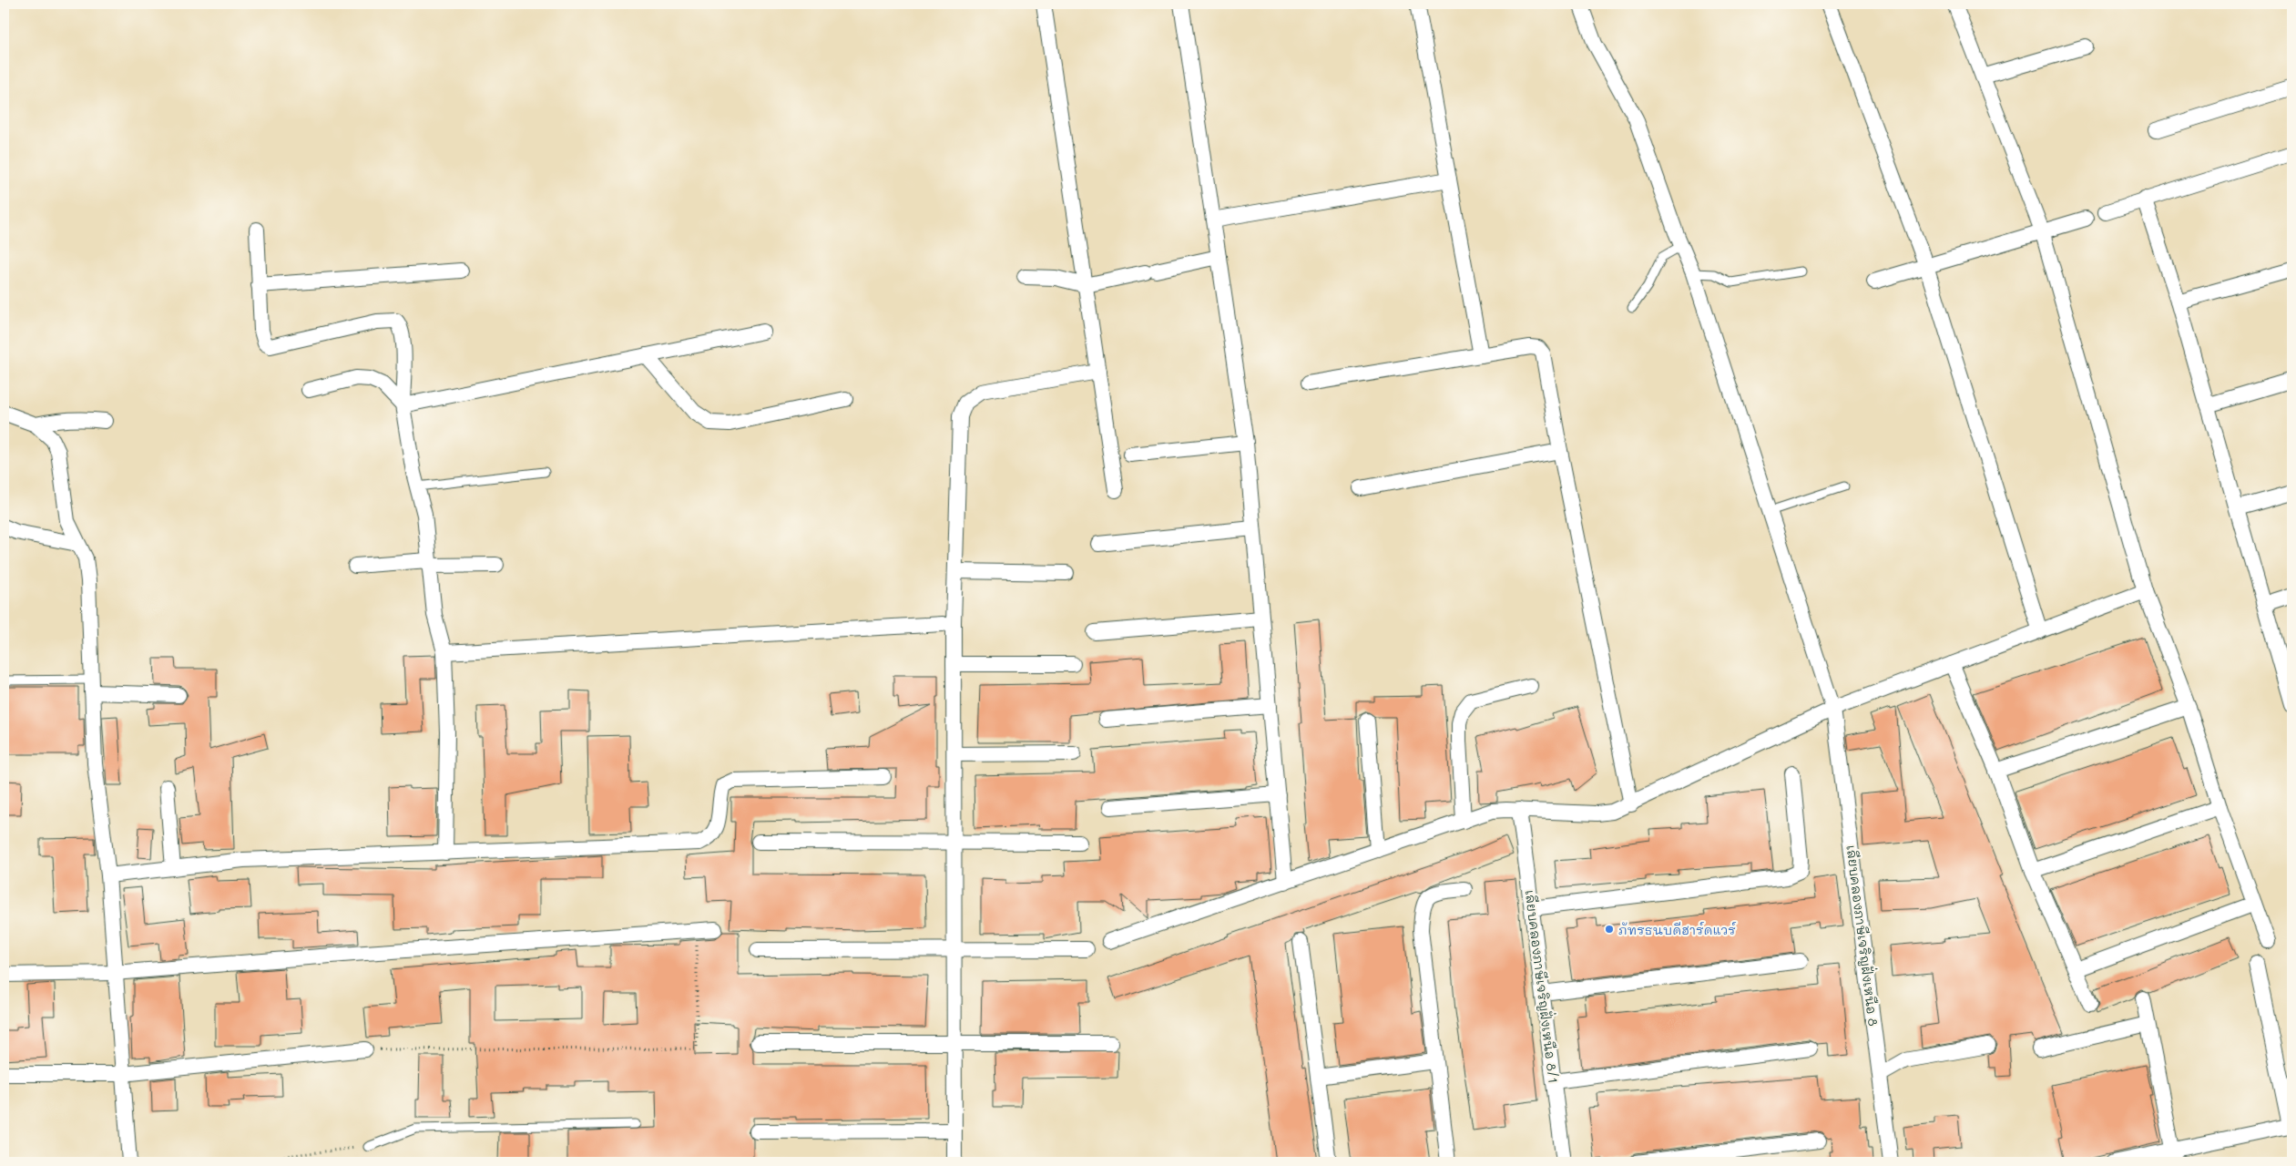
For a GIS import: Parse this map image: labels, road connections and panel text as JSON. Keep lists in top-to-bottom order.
{
  "streets": {
    "street": ["เลียบคลองภาษีเจริญฝั่งเหนือ 8", "เลียบคลองภาษีเจริญฝั่งเหนือ 8/1"]
  },
  "places": ["ภัทรธนบดีฮาร์ดแวร์"]
}
